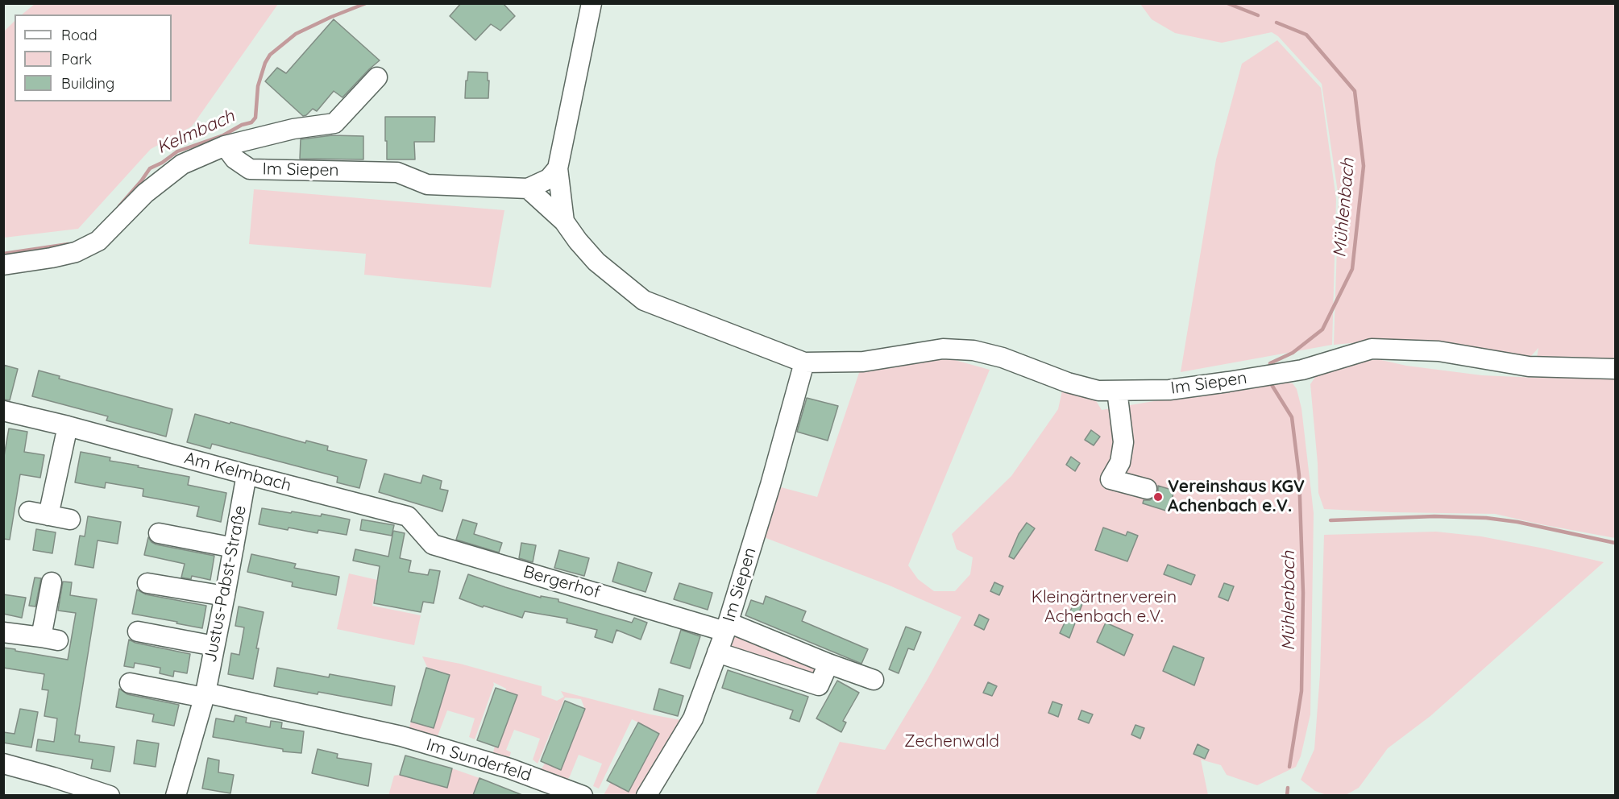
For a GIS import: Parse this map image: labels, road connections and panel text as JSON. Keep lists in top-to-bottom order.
{
  "streets": {
    "street": [
      "Im Siepen",
      "Am Kelmbach",
      "Bergerhof",
      "Justus-Pabst-Straße",
      "Im Sunderfeld"
    ]
  },
  "crossings": [
    ["Im Siepen", "Bergerhof"],
    ["Am Kelmbach", "Bergerhof"],
    ["Am Kelmbach", "Justus-Pabst-Straße"],
    ["Justus-Pabst-Straße", "Im Sunderfeld"]
  ],
  "water": ["Kelmbach", "Mühlenbach"],
  "parks": ["Kleingärtnerverein Achenbach e.V.", "Zechenwald"],
  "places": ["Vereinshaus KGV Achenbach e.V."],
  "legend": ["Road", "Park", "Building"]
}
